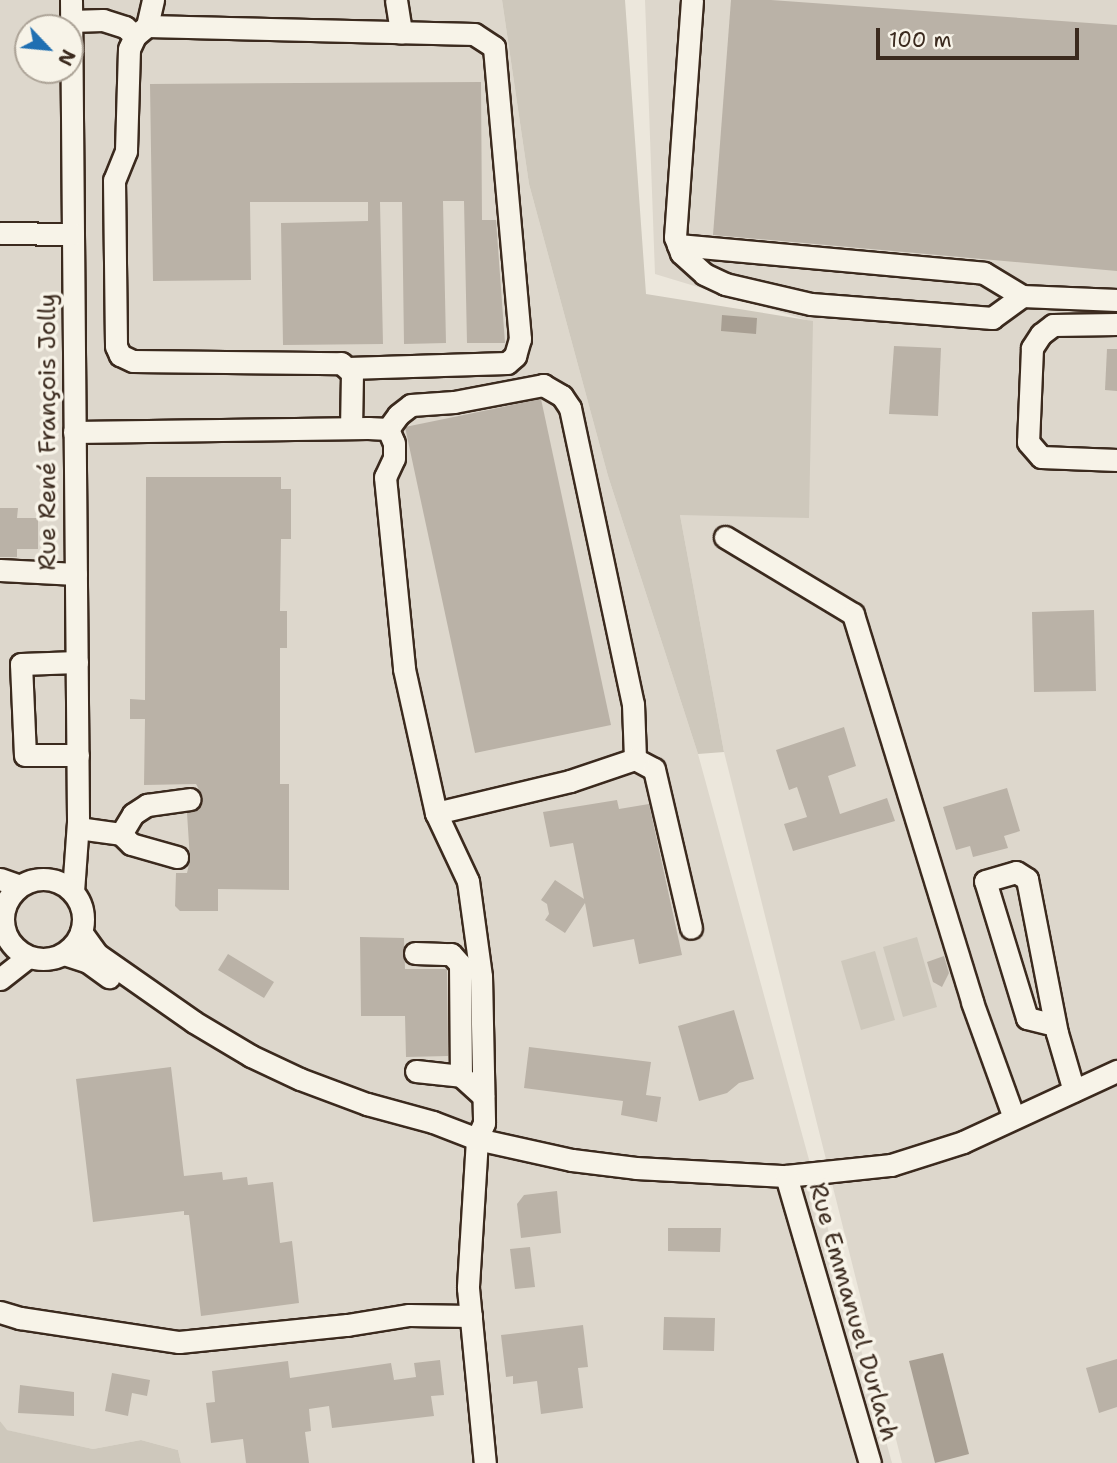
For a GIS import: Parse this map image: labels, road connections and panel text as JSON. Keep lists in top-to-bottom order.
{
  "streets": {
    "street": ["Rue René François Jolly", "Rue Emmanuel Durlach"]
  },
  "scale_bar": "100 m",
  "north": "bottom right"
}
